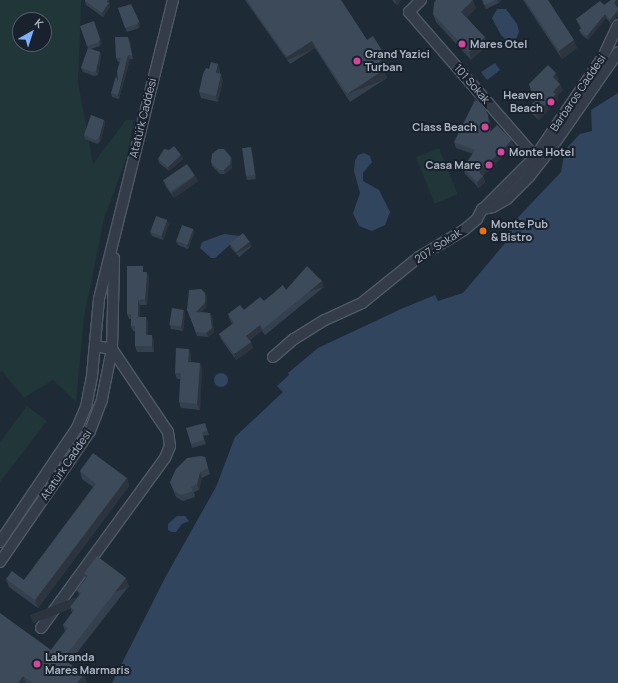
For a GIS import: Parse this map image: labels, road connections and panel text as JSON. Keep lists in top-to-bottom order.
{
  "streets": {
    "street": [
      "101 Sokak",
      "Barbaros Caddesi",
      "Atatürk Caddesi",
      "207. Sokak"
    ]
  },
  "crossings": [
    ["101 Sokak", "Barbaros Caddesi"],
    ["Barbaros Caddesi", "207. Sokak"]
  ],
  "places": [
    "Mares Otel",
    "Grand Yazici Turban",
    "Heaven Beach",
    "Class Beach",
    "Monte Hotel",
    "Casa Mare",
    "Monte Pub & Bistro",
    "Labranda Mares Marmaris"
  ],
  "north": "top right"
}
